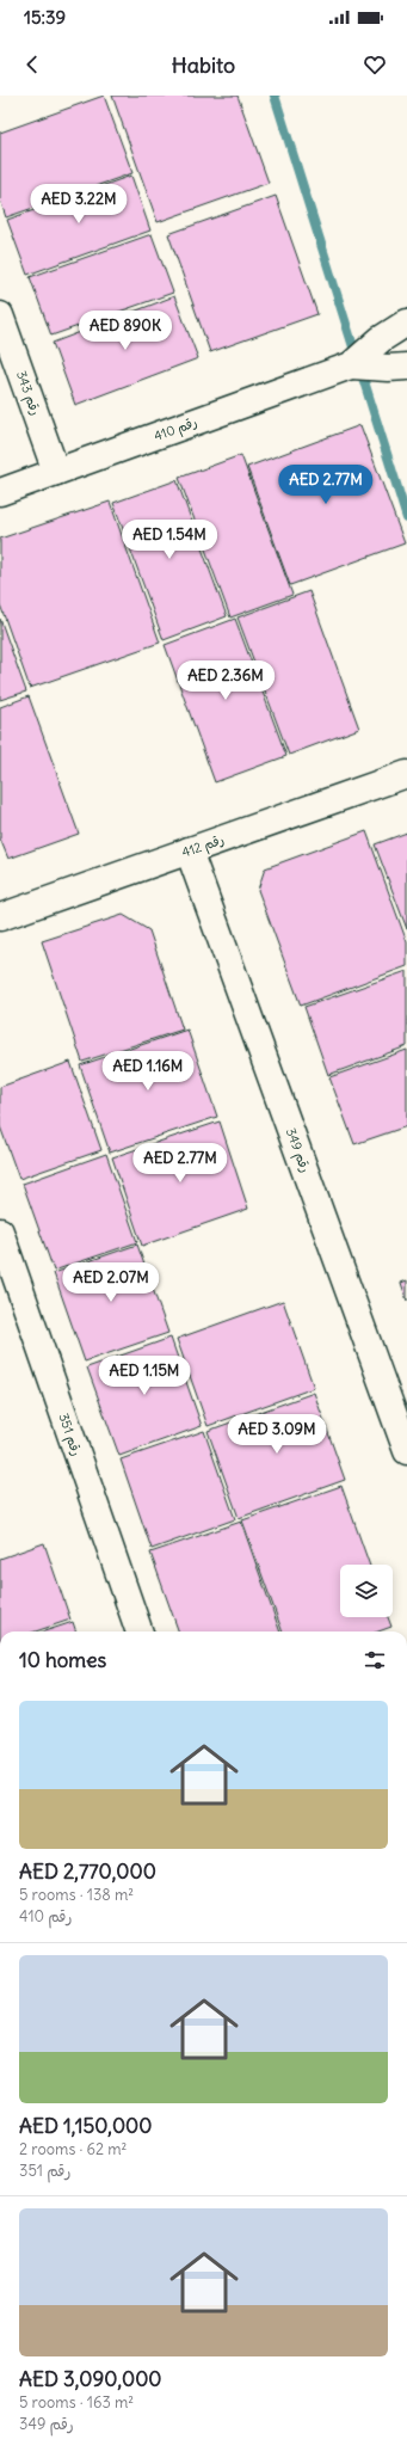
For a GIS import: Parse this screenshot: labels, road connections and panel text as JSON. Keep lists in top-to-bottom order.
{
  "streets": {
    "street": [
      "رقم 343",
      "رقم 410",
      "رقم 412",
      "رقم 349",
      "رقم 351"
    ]
  },
  "crossings": [
    ["رقم 343", "رقم 410"],
    ["رقم 412", "رقم 349"]
  ],
  "page": {
    "status": "15:39",
    "header": "Habito",
    "price": [
      "AED 3.22M",
      "AED 890K",
      "AED 2.77M",
      "AED 1.54M",
      "AED 2.36M",
      "AED 1.16M",
      "AED 2.77M",
      "AED 2.07M",
      "AED 1.15M",
      "AED 3.09M"
    ],
    "heading": "10 homes",
    "list": [
      {
        "name": "AED 2,770,000",
        "note": "5 rooms · 138 m² · رقم 410"
      },
      {
        "name": "AED 1,150,000",
        "note": "2 rooms · 62 m² · رقم 351"
      },
      {
        "name": "AED 3,090,000",
        "note": "5 rooms · 163 m² · رقم 349"
      }
    ]
  }
}
